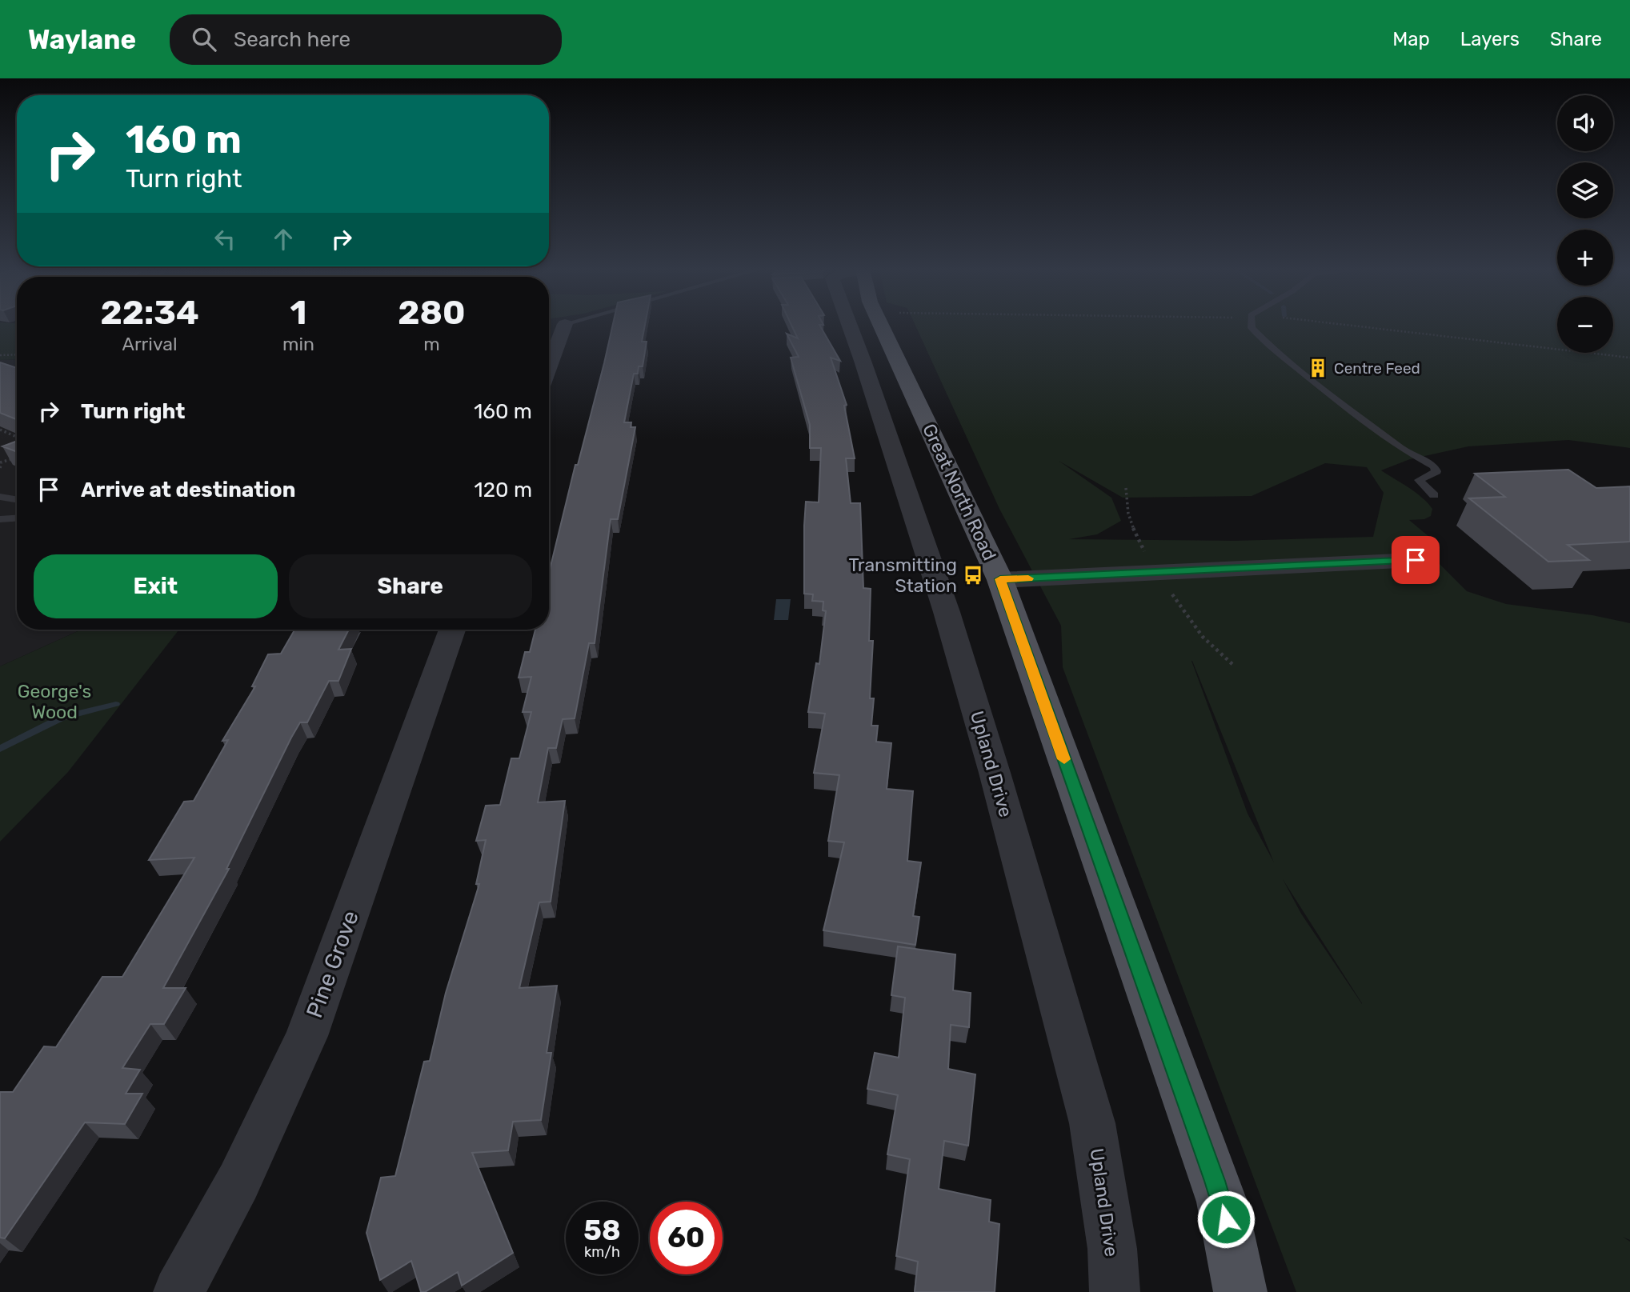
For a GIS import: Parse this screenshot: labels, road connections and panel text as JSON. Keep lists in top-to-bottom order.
{
  "streets": {
    "main road": ["Great North Road"],
    "street": ["Upland Drive", "Pine Grove"]
  },
  "parks": ["George's Wood"],
  "places": {
    "building": ["Centre Feed"],
    "bus stop": ["Transmitting Station"]
  },
  "page": {
    "header": "Waylane",
    "search": "Search here",
    "nav": ["Map", "Layers", "Share"],
    "map_buttons": ["+", "−"],
    "turn": ["160 m", "Turn right"],
    "eta": [
      "22:34",
      "Arrival",
      "1",
      "min",
      "280",
      "m"
    ],
    "list": [
      {
        "name": "Turn right",
        "value": "160 m"
      },
      {
        "name": "Arrive at destination",
        "value": "120 m"
      }
    ],
    "buttons": ["Exit", "Share"],
    "speed": "58 km/h",
    "limit": "60"
  }
}
